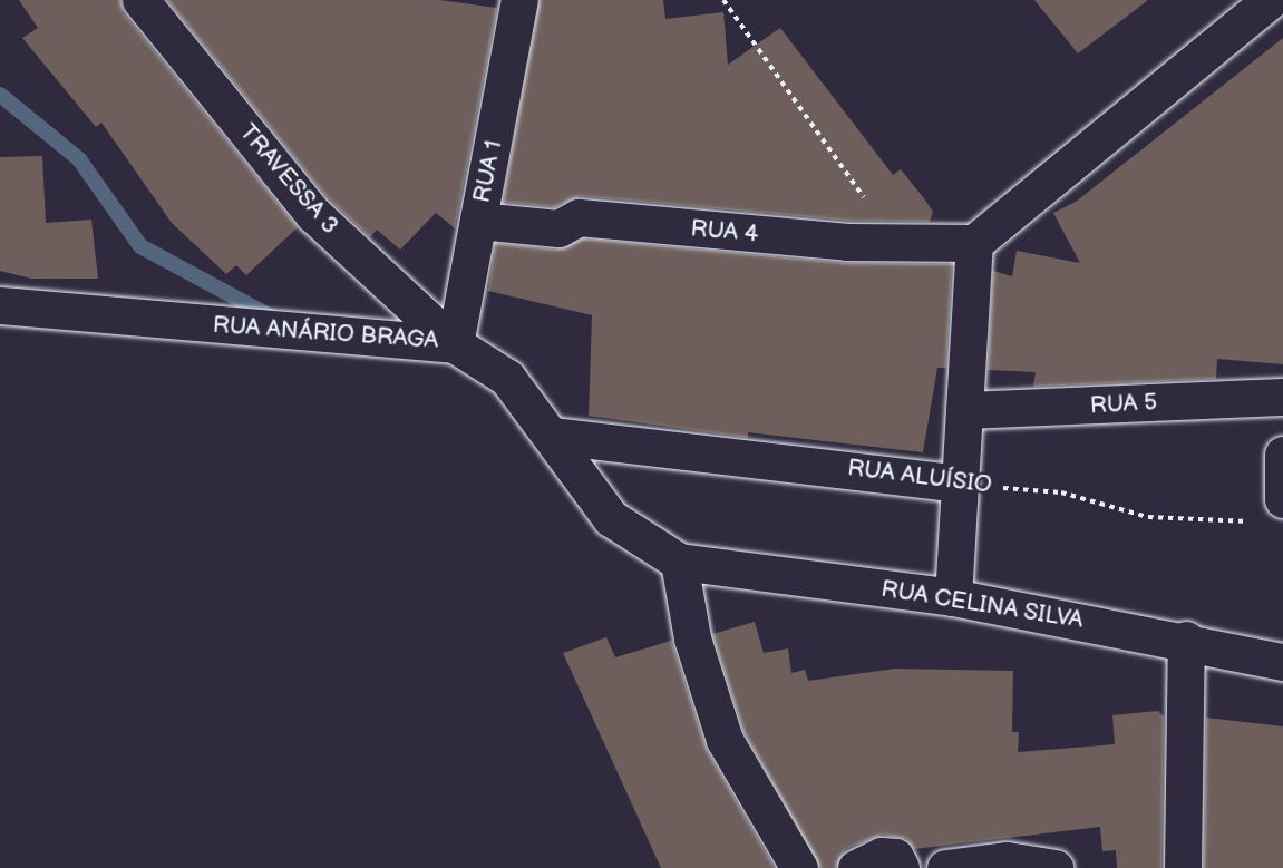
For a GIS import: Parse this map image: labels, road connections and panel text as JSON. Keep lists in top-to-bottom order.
{
  "streets": {
    "street": [
      "RUA 1",
      "TRAVESSA 3",
      "RUA 4",
      "RUA ANÁRIO BRAGA",
      "RUA 5",
      "RUA ALUÍSIO",
      "RUA CELINA SILVA"
    ]
  },
  "crossings": [
    ["RUA 1", "TRAVESSA 3"],
    ["RUA 1", "RUA 4"],
    ["RUA 1", "RUA ANÁRIO BRAGA"],
    ["TRAVESSA 3", "RUA ANÁRIO BRAGA"],
    ["RUA ANÁRIO BRAGA", "RUA ALUÍSIO"],
    ["RUA ANÁRIO BRAGA", "RUA CELINA SILVA"]
  ]
}
